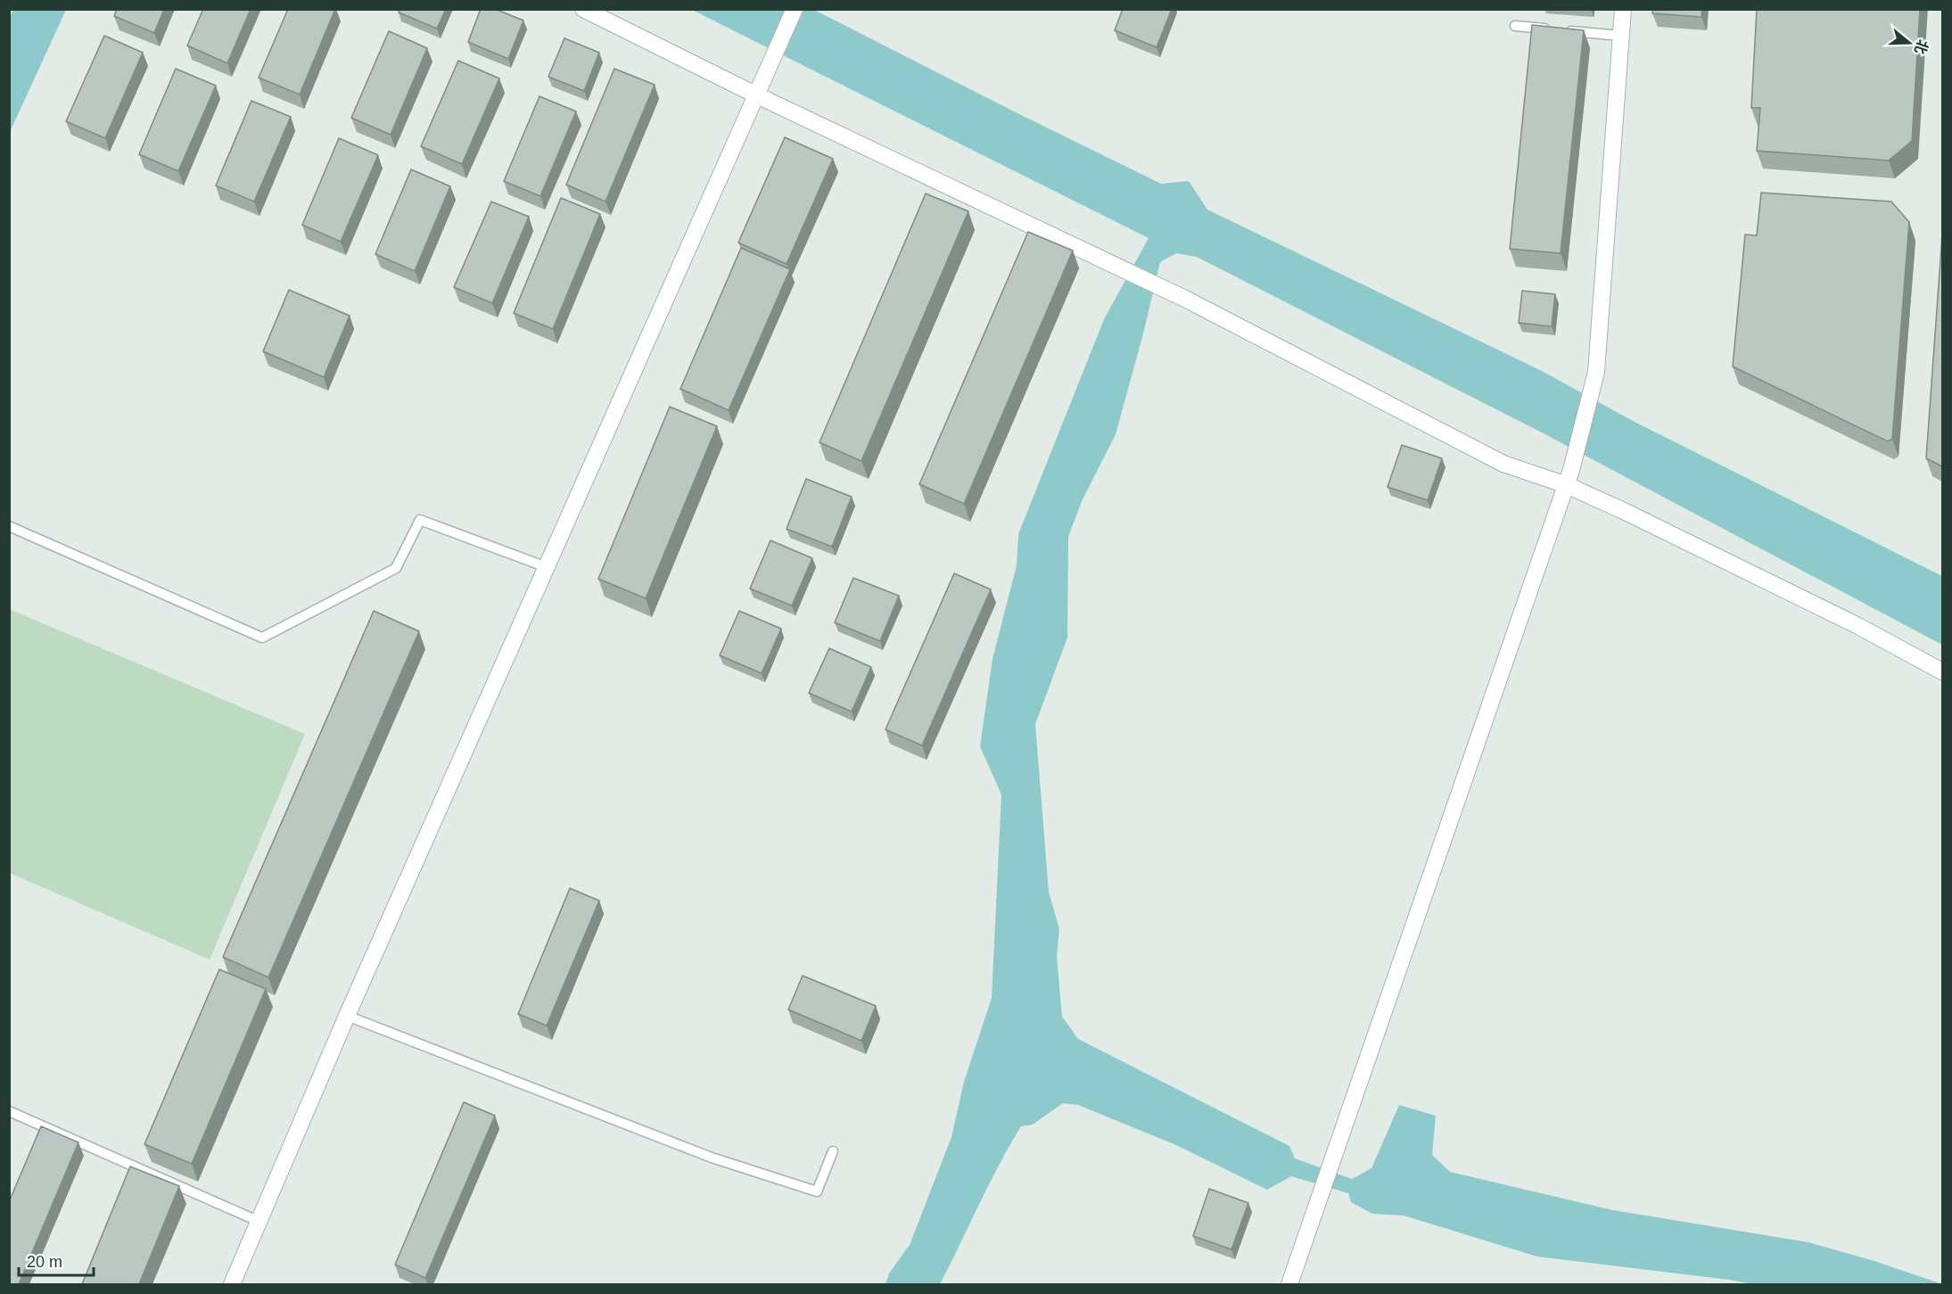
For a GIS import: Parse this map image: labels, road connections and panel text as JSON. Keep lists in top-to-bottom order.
{
  "scale_bar": "20 m",
  "north": "right"
}
